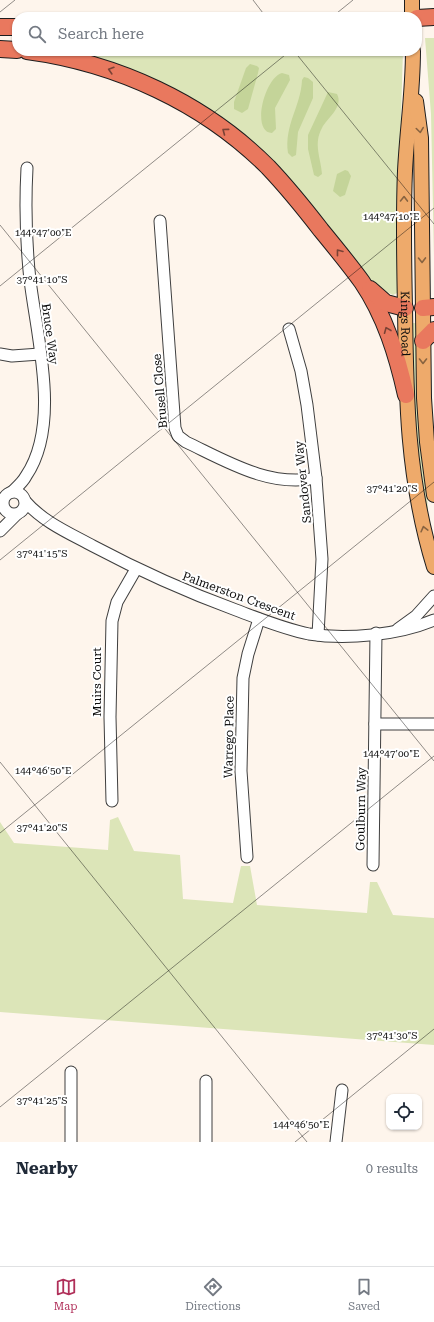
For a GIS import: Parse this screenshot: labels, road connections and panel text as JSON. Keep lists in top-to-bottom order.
{
  "streets": {
    "main road": ["Kings Road"],
    "street": [
      "Bruce Way",
      "Brusell Close",
      "Sandover Way",
      "Palmerston Crescent",
      "Muirs Court",
      "Warrego Place",
      "Goulburn Way"
    ]
  },
  "crossings": [
    ["Bruce Way", "Palmerston Crescent"],
    ["Brusell Close", "Sandover Way"],
    ["Sandover Way", "Palmerston Crescent"],
    ["Palmerston Crescent", "Muirs Court"],
    ["Palmerston Crescent", "Warrego Place"],
    ["Palmerston Crescent", "Goulburn Way"]
  ],
  "page": {
    "search": "Search here",
    "heading": ["Nearby", "0 results"],
    "nav": ["Map", "Directions", "Saved"]
  },
  "coordinates": [
    "144°47'10\"E",
    "144°47'00\"E",
    "37°41'10\"S",
    "37°41'20\"S",
    "37°41'15\"S",
    "144°46'50\"E",
    "37°41'30\"S",
    "37°41'25\"S"
  ]
}
